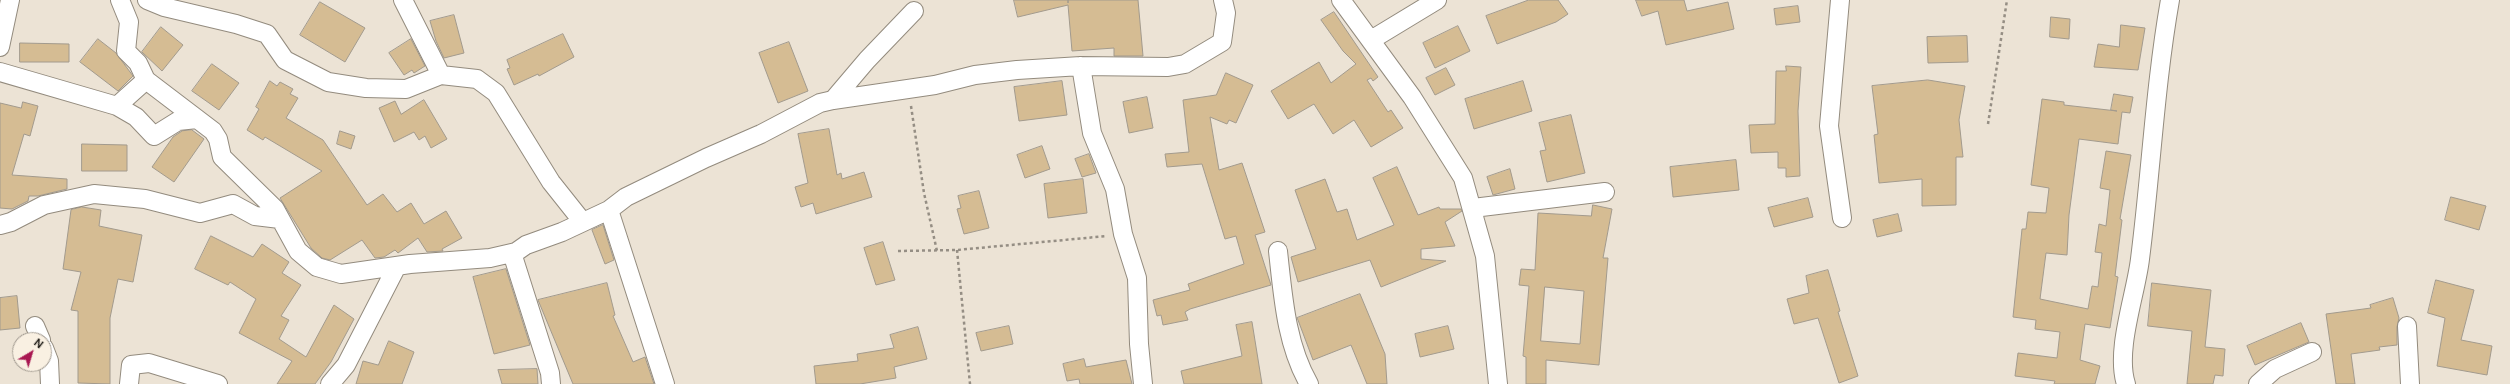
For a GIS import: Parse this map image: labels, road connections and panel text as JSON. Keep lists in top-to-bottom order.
{
  "north": "top right"
}
